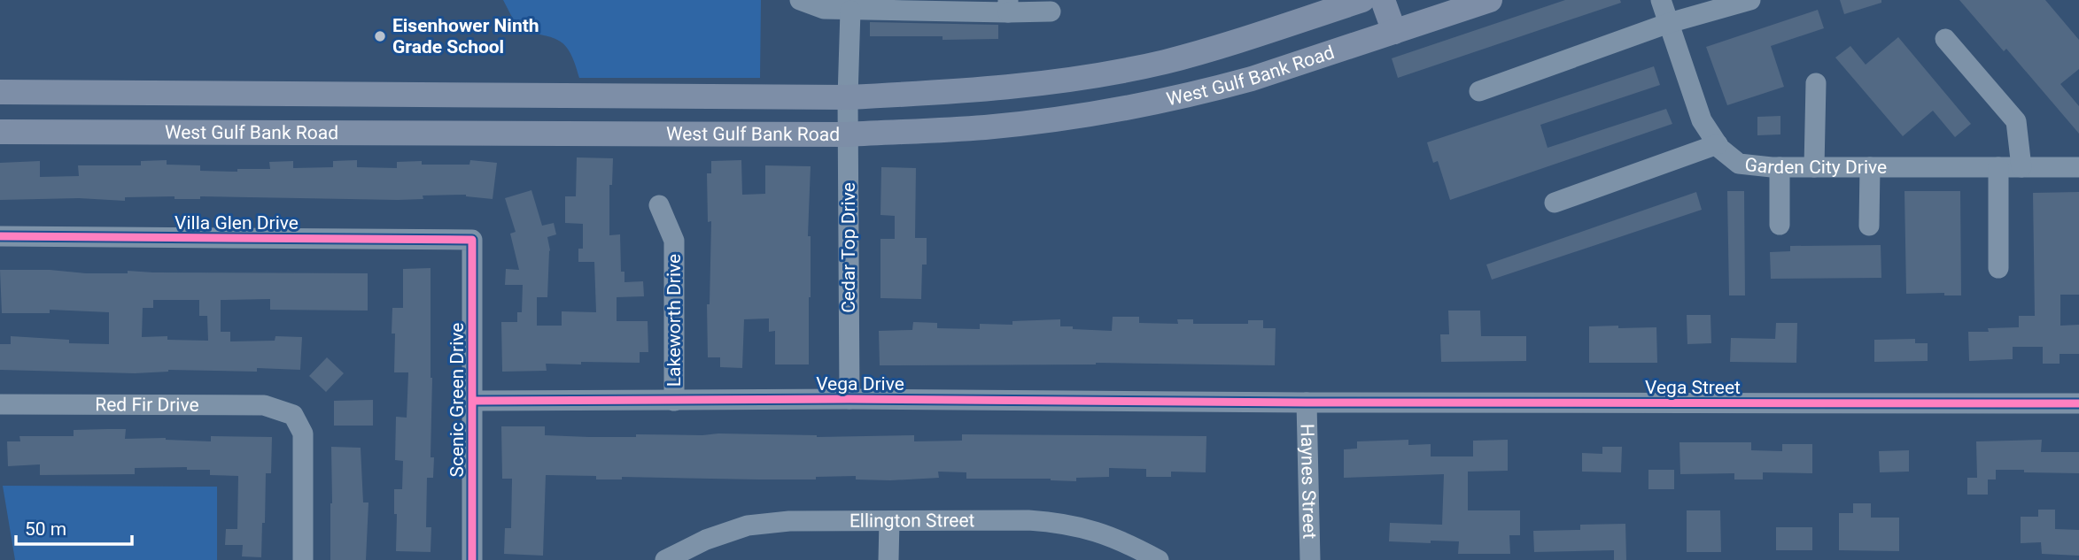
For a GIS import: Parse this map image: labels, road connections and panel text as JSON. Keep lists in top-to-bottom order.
{
  "streets": {
    "main road": ["West Gulf Bank Road"],
    "street": [
      "Garden City Drive",
      "Villa Glen Drive",
      "Cedar Top Drive",
      "Lakeworth Drive",
      "Vega Drive",
      "Vega Street",
      "Scenic Green Drive",
      "Red Fir Drive",
      "Haynes Street",
      "Ellington Street"
    ]
  },
  "crossings": [
    ["West Gulf Bank Road", "Cedar Top Drive"],
    ["Villa Glen Drive", "Scenic Green Drive"],
    ["Cedar Top Drive", "Vega Drive"],
    ["Lakeworth Drive", "Vega Drive"],
    ["Vega Drive", "Vega Street"],
    ["Vega Drive", "Scenic Green Drive"],
    ["Vega Drive", "Haynes Street"],
    ["Vega Street", "Haynes Street"]
  ],
  "places": ["Eisenhower Ninth Grade School"],
  "scale_bar": "50 m"
}
